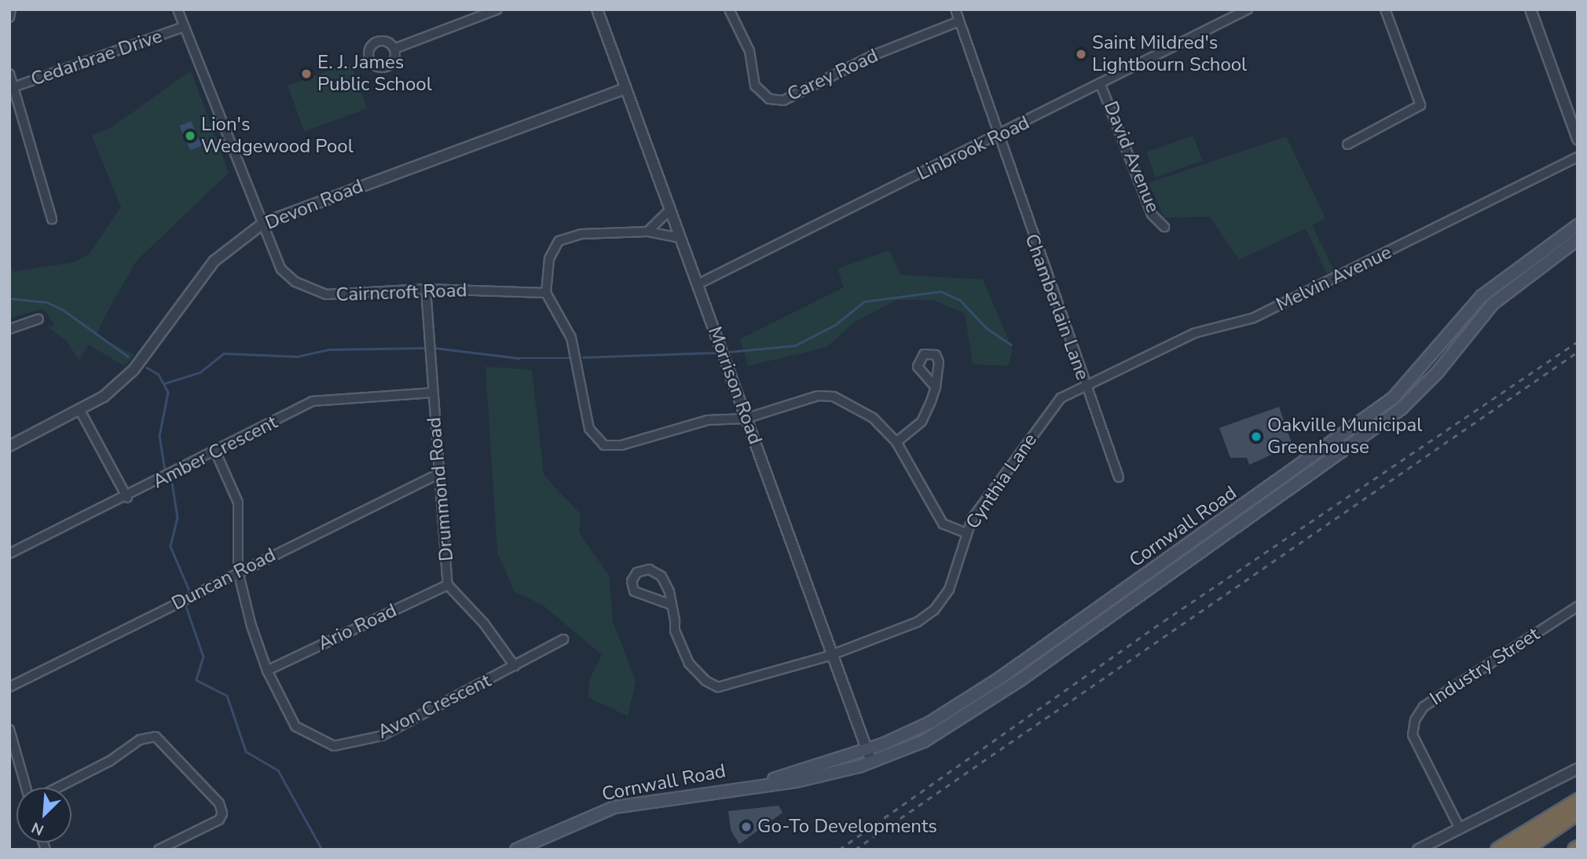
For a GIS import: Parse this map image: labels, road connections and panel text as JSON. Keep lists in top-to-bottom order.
{
  "streets": {
    "main road": ["Cornwall Road"],
    "street": [
      "Cedarbrae Drive",
      "Carey Road",
      "Linbrook Road",
      "David Avenue",
      "Devon Road",
      "Melvin Avenue",
      "Cairncroft Road",
      "Chamberlain Lane",
      "Morrison Road",
      "Amber Crescent",
      "Cynthia Lane",
      "Drummond Road",
      "Duncan Road",
      "Ario Road",
      "Industry Street",
      "Avon Crescent"
    ]
  },
  "crossings": [
    ["Cedarbrae Drive", "Cairncroft Road"],
    ["Carey Road", "Chamberlain Lane"],
    ["Linbrook Road", "David Avenue"],
    ["Linbrook Road", "Chamberlain Lane"],
    ["Linbrook Road", "Morrison Road"],
    ["Devon Road", "Cairncroft Road"],
    ["Devon Road", "Morrison Road"],
    ["Melvin Avenue", "Chamberlain Lane"],
    ["Melvin Avenue", "Cynthia Lane"],
    ["Cairncroft Road", "Drummond Road"],
    ["Chamberlain Lane", "Cynthia Lane"],
    ["Morrison Road", "Cynthia Lane"],
    ["Morrison Road", "Cornwall Road"],
    ["Amber Crescent", "Drummond Road"],
    ["Amber Crescent", "Avon Crescent"],
    ["Drummond Road", "Duncan Road"],
    ["Drummond Road", "Ario Road"],
    ["Drummond Road", "Avon Crescent"],
    ["Duncan Road", "Avon Crescent"],
    ["Ario Road", "Avon Crescent"]
  ],
  "places": [
    "Saint Mildred's Lightbourn School",
    "E. J. James Public School",
    "Lion's Wedgewood Pool",
    "Oakville Municipal Greenhouse",
    "Go-To Developments"
  ],
  "north": "bottom left"
}
